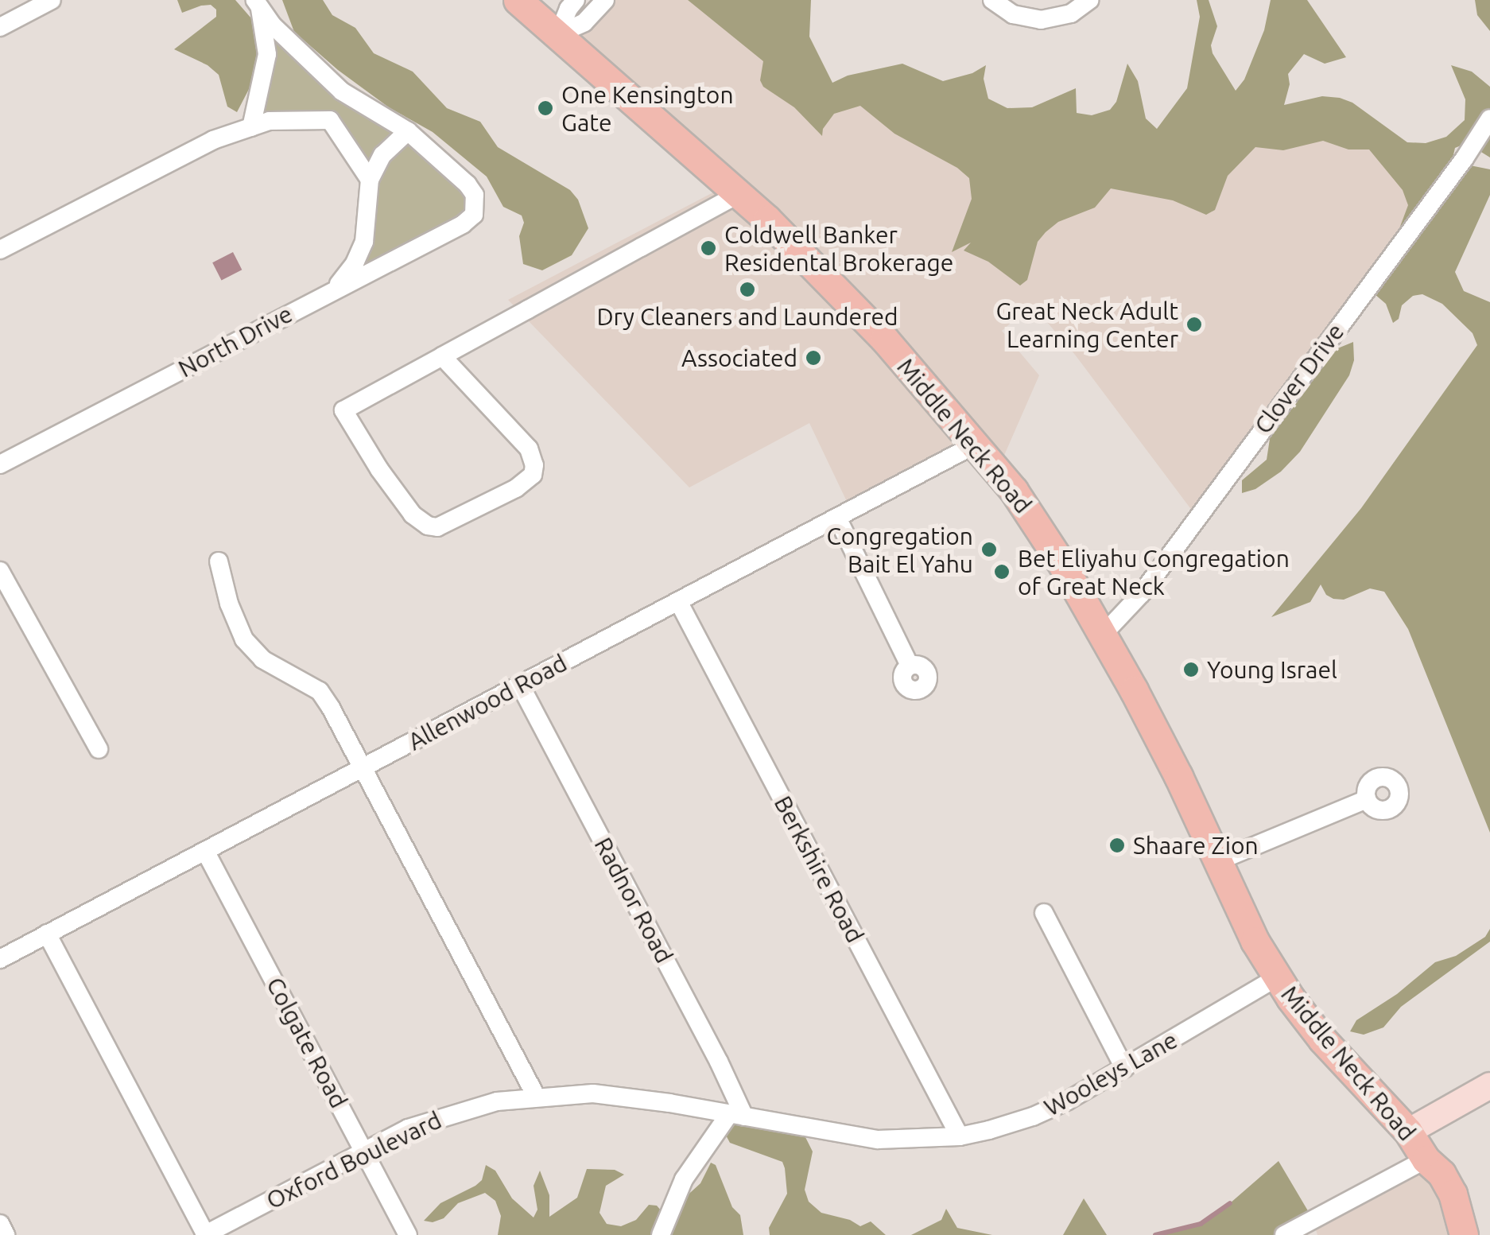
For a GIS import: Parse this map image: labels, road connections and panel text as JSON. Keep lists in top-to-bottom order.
{
  "streets": {
    "main road": ["Middle Neck Road"],
    "street": [
      "North Drive",
      "Clover Drive",
      "Allenwood Road",
      "Berkshire Road",
      "Radnor Road",
      "Colgate Road",
      "Wooleys Lane",
      "Oxford Boulevard"
    ]
  },
  "crossings": [
    ["Clover Drive", "Middle Neck Road"],
    ["Middle Neck Road", "Allenwood Road"],
    ["Middle Neck Road", "Wooleys Lane"],
    ["Allenwood Road", "Berkshire Road"],
    ["Allenwood Road", "Radnor Road"],
    ["Allenwood Road", "Colgate Road"],
    ["Berkshire Road", "Wooleys Lane"],
    ["Radnor Road", "Wooleys Lane"],
    ["Radnor Road", "Oxford Boulevard"],
    ["Colgate Road", "Oxford Boulevard"],
    ["Wooleys Lane", "Oxford Boulevard"]
  ],
  "places": [
    "One Kensington Gate",
    "Coldwell Banker Residental Brokerage",
    "Dry Cleaners and Laundered",
    "Great Neck Adult Learning Center",
    "Associated",
    "Congregation Bait El Yahu",
    "Bet Eliyahu Congregation of Great Neck",
    "Young Israel",
    "Shaare Zion"
  ]
}
